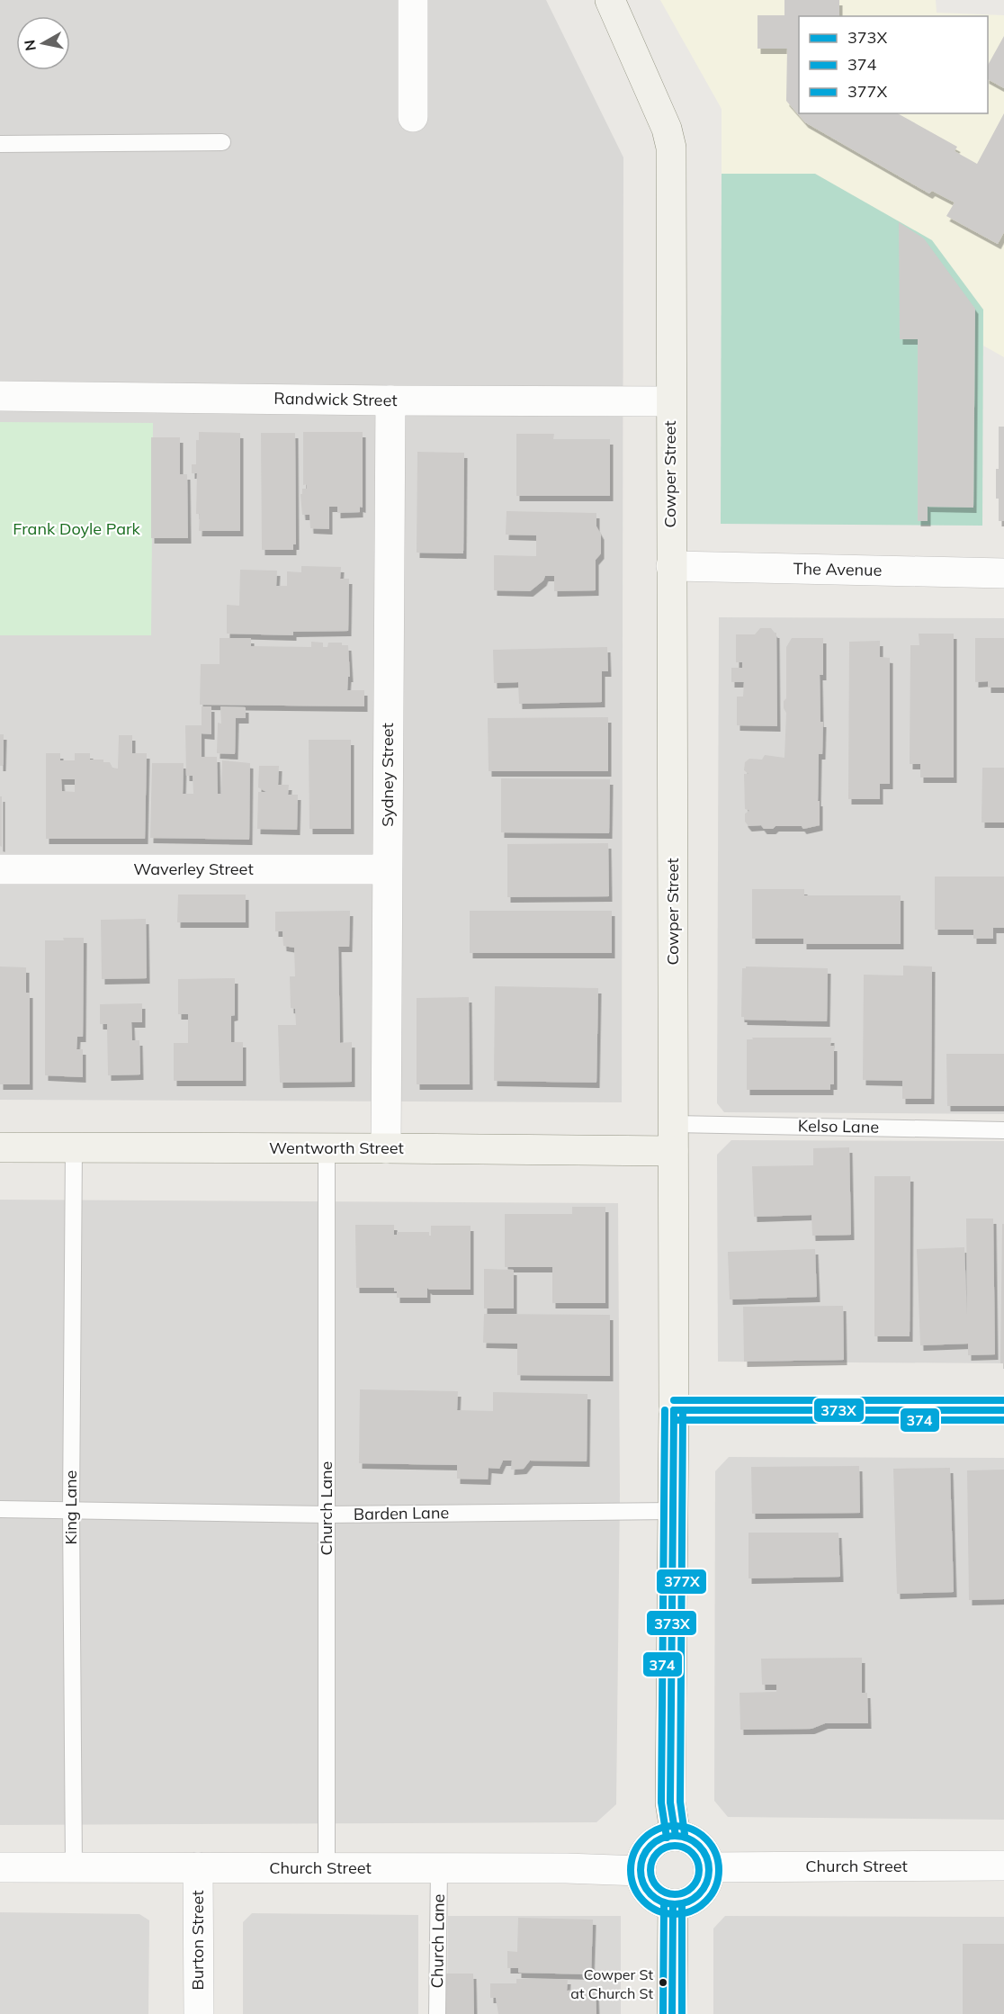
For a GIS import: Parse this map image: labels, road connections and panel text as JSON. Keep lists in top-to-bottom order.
{
  "streets": {
    "main road": ["Cowper Street", "Wentworth Street"],
    "street": [
      "Randwick Street",
      "The Avenue",
      "Sydney Street",
      "Waverley Street",
      "Church Street",
      "Burton Street"
    ],
    "lane": [
      "Kelso Lane",
      "King Lane",
      "Church Lane",
      "Barden Lane"
    ]
  },
  "crossings": [
    ["Randwick Street", "Cowper Street"],
    ["Randwick Street", "Sydney Street"],
    ["Cowper Street", "The Avenue"],
    ["Cowper Street", "Kelso Lane"],
    ["Cowper Street", "Wentworth Street"],
    ["Cowper Street", "Barden Lane"],
    ["Cowper Street", "Church Street"],
    ["Sydney Street", "Waverley Street"],
    ["Sydney Street", "Wentworth Street"],
    ["Kelso Lane", "Wentworth Street"],
    ["Wentworth Street", "King Lane"],
    ["Wentworth Street", "Church Lane"],
    ["King Lane", "Barden Lane"],
    ["King Lane", "Church Street"],
    ["Church Lane", "Barden Lane"],
    ["Church Lane", "Church Street"],
    ["Church Street", "Burton Street"]
  ],
  "parks": ["Frank Doyle Park"],
  "places": ["Cowper St at Church St"],
  "lines": ["transit line 377X", "transit line 373X", "transit line 374"],
  "legend": ["373X", "374", "377X"],
  "north": "left"
}
